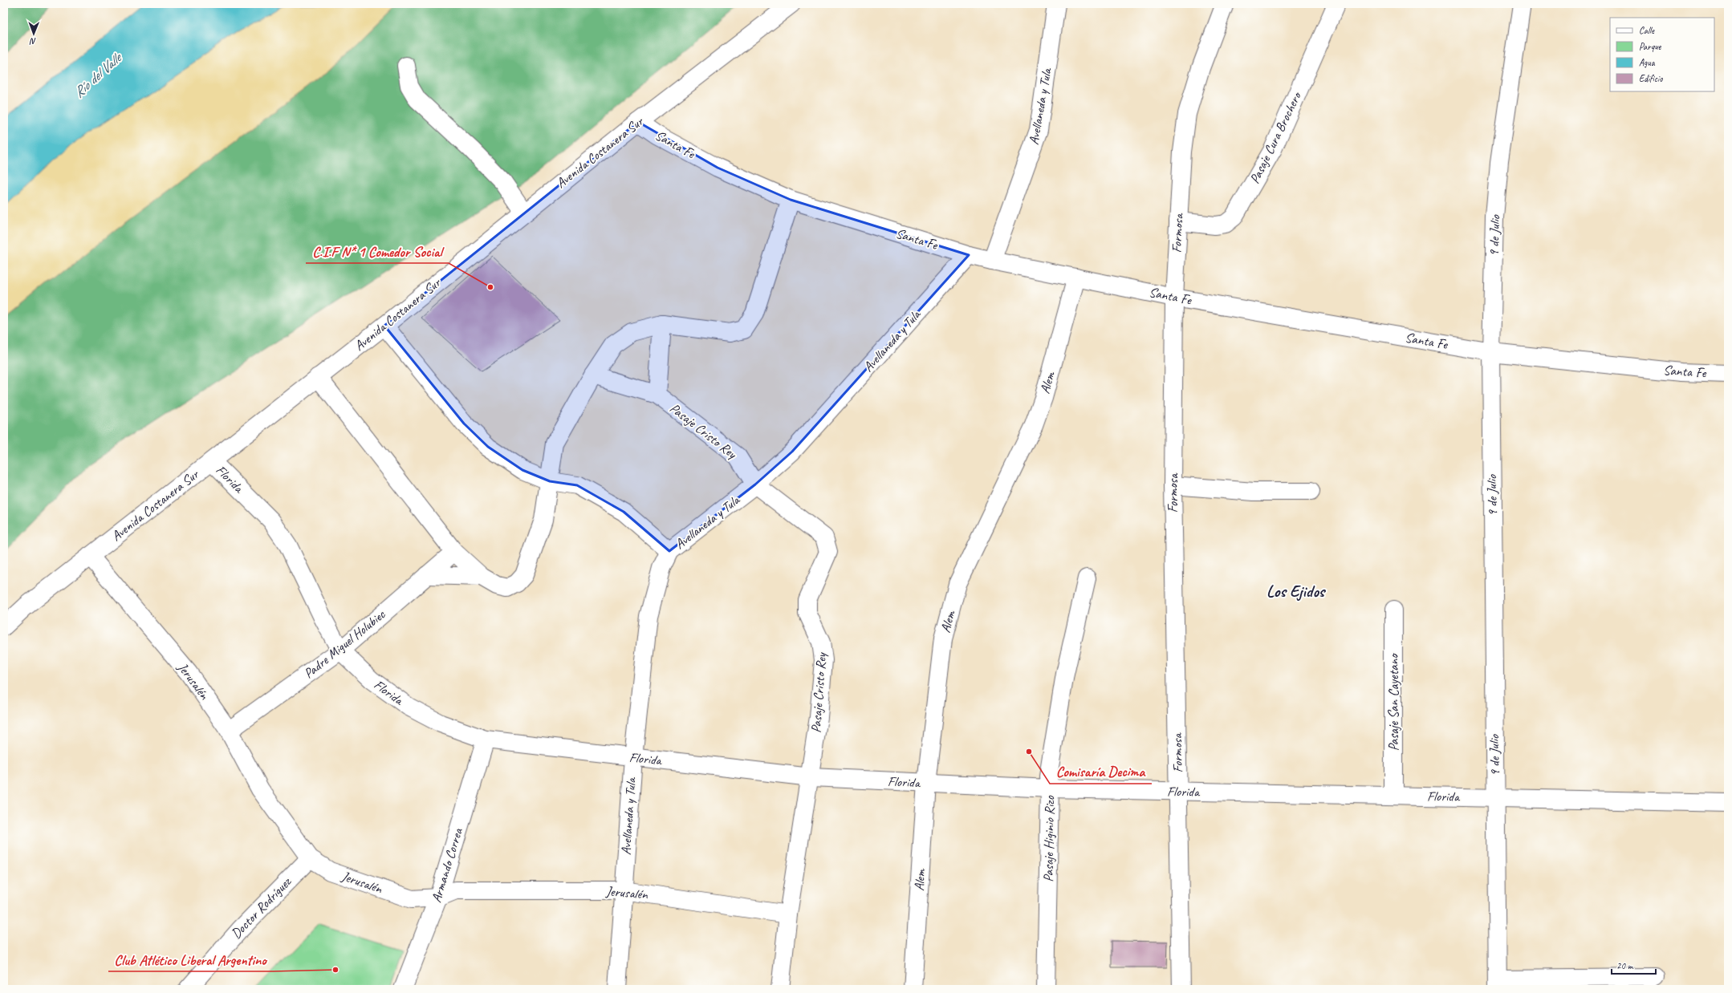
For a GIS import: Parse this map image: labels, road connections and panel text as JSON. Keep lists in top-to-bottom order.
{
  "streets": {
    "street": [
      "Avellaneda y Tula",
      "Pasaje Cura Brochero",
      "Santa Fe",
      "Avenida Costanera Sur",
      "Formosa",
      "9 de Julio",
      "Alem",
      "Pasaje Cristo Rey",
      "Florida",
      "Padre Miguel Holubiec",
      "Jerusalén",
      "Pasaje San Cayetano",
      "Pasaje Higinio Rizo",
      "Armando Correa",
      "Doctor Rodríguez"
    ]
  },
  "crossings": [
    ["Avellaneda y Tula", "Santa Fe"],
    ["Avellaneda y Tula", "Pasaje Cristo Rey"],
    ["Avellaneda y Tula", "Florida"],
    ["Avellaneda y Tula", "Jerusalén"],
    ["Pasaje Cura Brochero", "Formosa"],
    ["Santa Fe", "Avenida Costanera Sur"],
    ["Santa Fe", "Formosa"],
    ["Santa Fe", "9 de Julio"],
    ["Santa Fe", "Alem"],
    ["Avenida Costanera Sur", "Florida"],
    ["Avenida Costanera Sur", "Jerusalén"],
    ["Formosa", "Florida"],
    ["9 de Julio", "Florida"],
    ["Alem", "Florida"],
    ["Pasaje Cristo Rey", "Florida"],
    ["Pasaje Cristo Rey", "Jerusalén"],
    ["Florida", "Padre Miguel Holubiec"],
    ["Florida", "Pasaje San Cayetano"],
    ["Florida", "Pasaje Higinio Rizo"],
    ["Florida", "Armando Correa"],
    ["Padre Miguel Holubiec", "Jerusalén"],
    ["Jerusalén", "Armando Correa"],
    ["Jerusalén", "Doctor Rodríguez"]
  ],
  "districts": ["Los Ejidos"],
  "water": ["Río del Valle"],
  "places": ["C.I.F N* 1 Comedor Social", "Comisaría Decima", "Club Atlético Liberal Argentino"],
  "legend": [
    "Calle",
    "Parque",
    "Agua",
    "Edificio"
  ],
  "scale_bar": "20 m",
  "north": "bottom"
}
